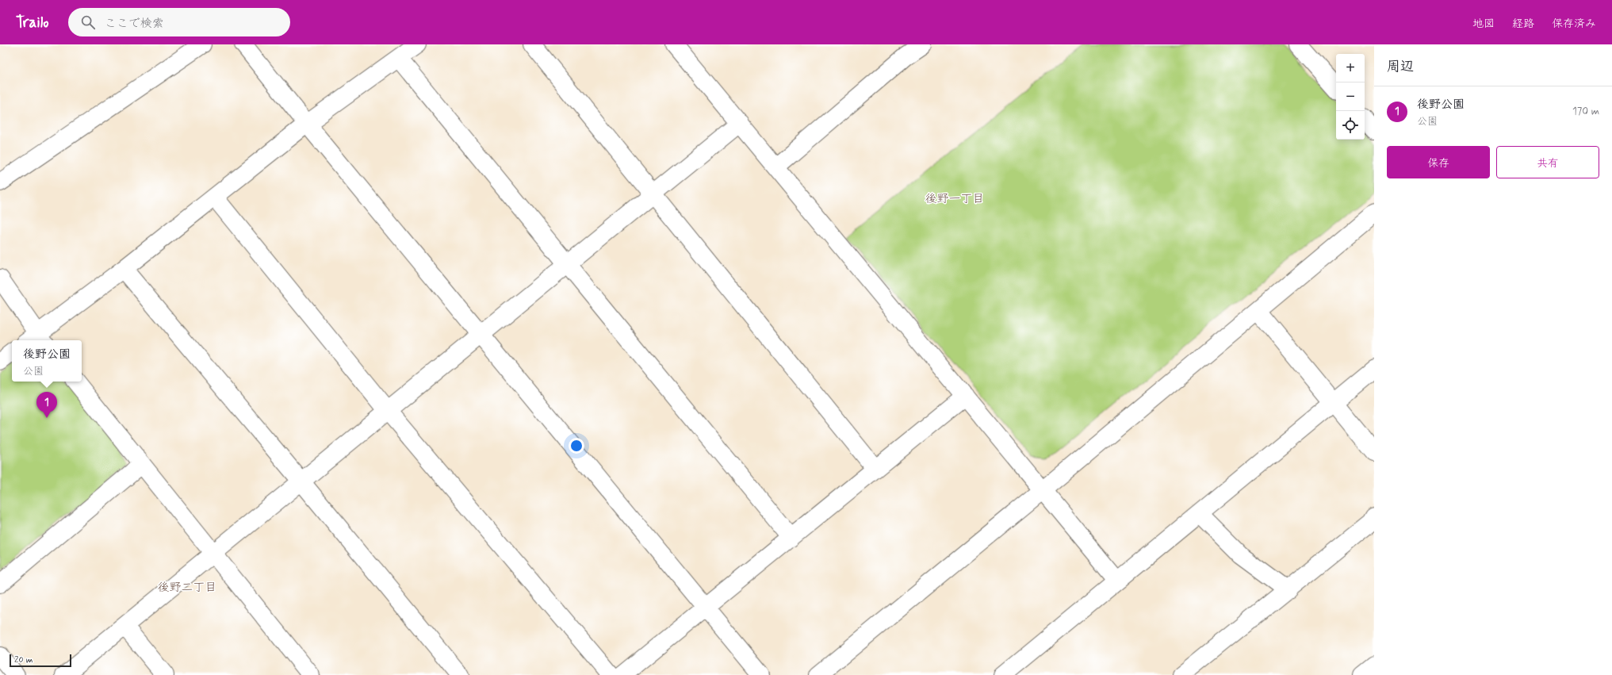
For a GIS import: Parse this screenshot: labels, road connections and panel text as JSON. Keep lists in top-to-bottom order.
{
  "districts": ["後野一丁目", "後野二丁目"],
  "scale_bar": "20 m",
  "page": {
    "header": "Trailo",
    "search": "ここで検索",
    "nav": ["地図", "経路", "保存済み"],
    "heading": "周辺",
    "map_buttons": ["+", "−"],
    "list": [
      {
        "mark": "1",
        "name": "後野公園",
        "note": "公園",
        "value": "170 m"
      }
    ],
    "buttons": ["保存", "共有"],
    "popup": ["後野公園", "公園"],
    "pins": "1",
    "scale": "20 m"
  }
}
